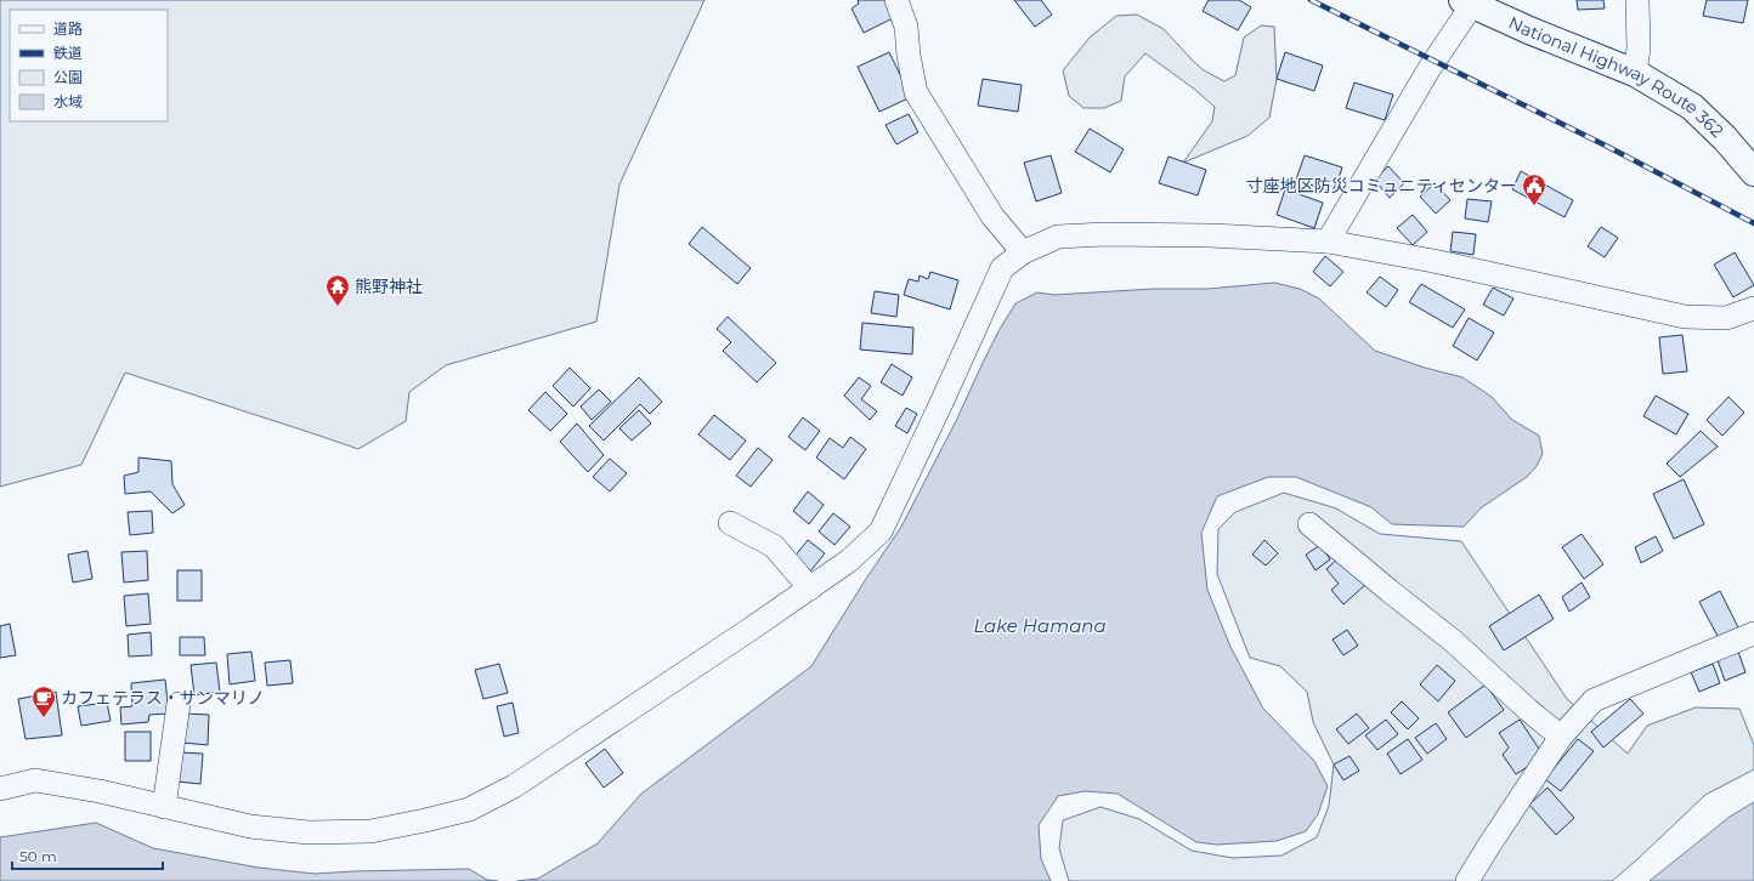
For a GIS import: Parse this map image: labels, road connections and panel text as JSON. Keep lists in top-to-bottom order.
{
  "streets": {
    "highway": ["National Highway Route 362"]
  },
  "water": ["Lake Hamana"],
  "places": {
    "public building": ["寸座地区防災コミュニティセンター"],
    "temple": ["熊野神社"],
    "cafe": ["カフェテラス・サンマリノ"]
  },
  "legend": [
    "道路",
    "鉄道",
    "公園",
    "水域"
  ],
  "scale_bar": "50 m"
}
